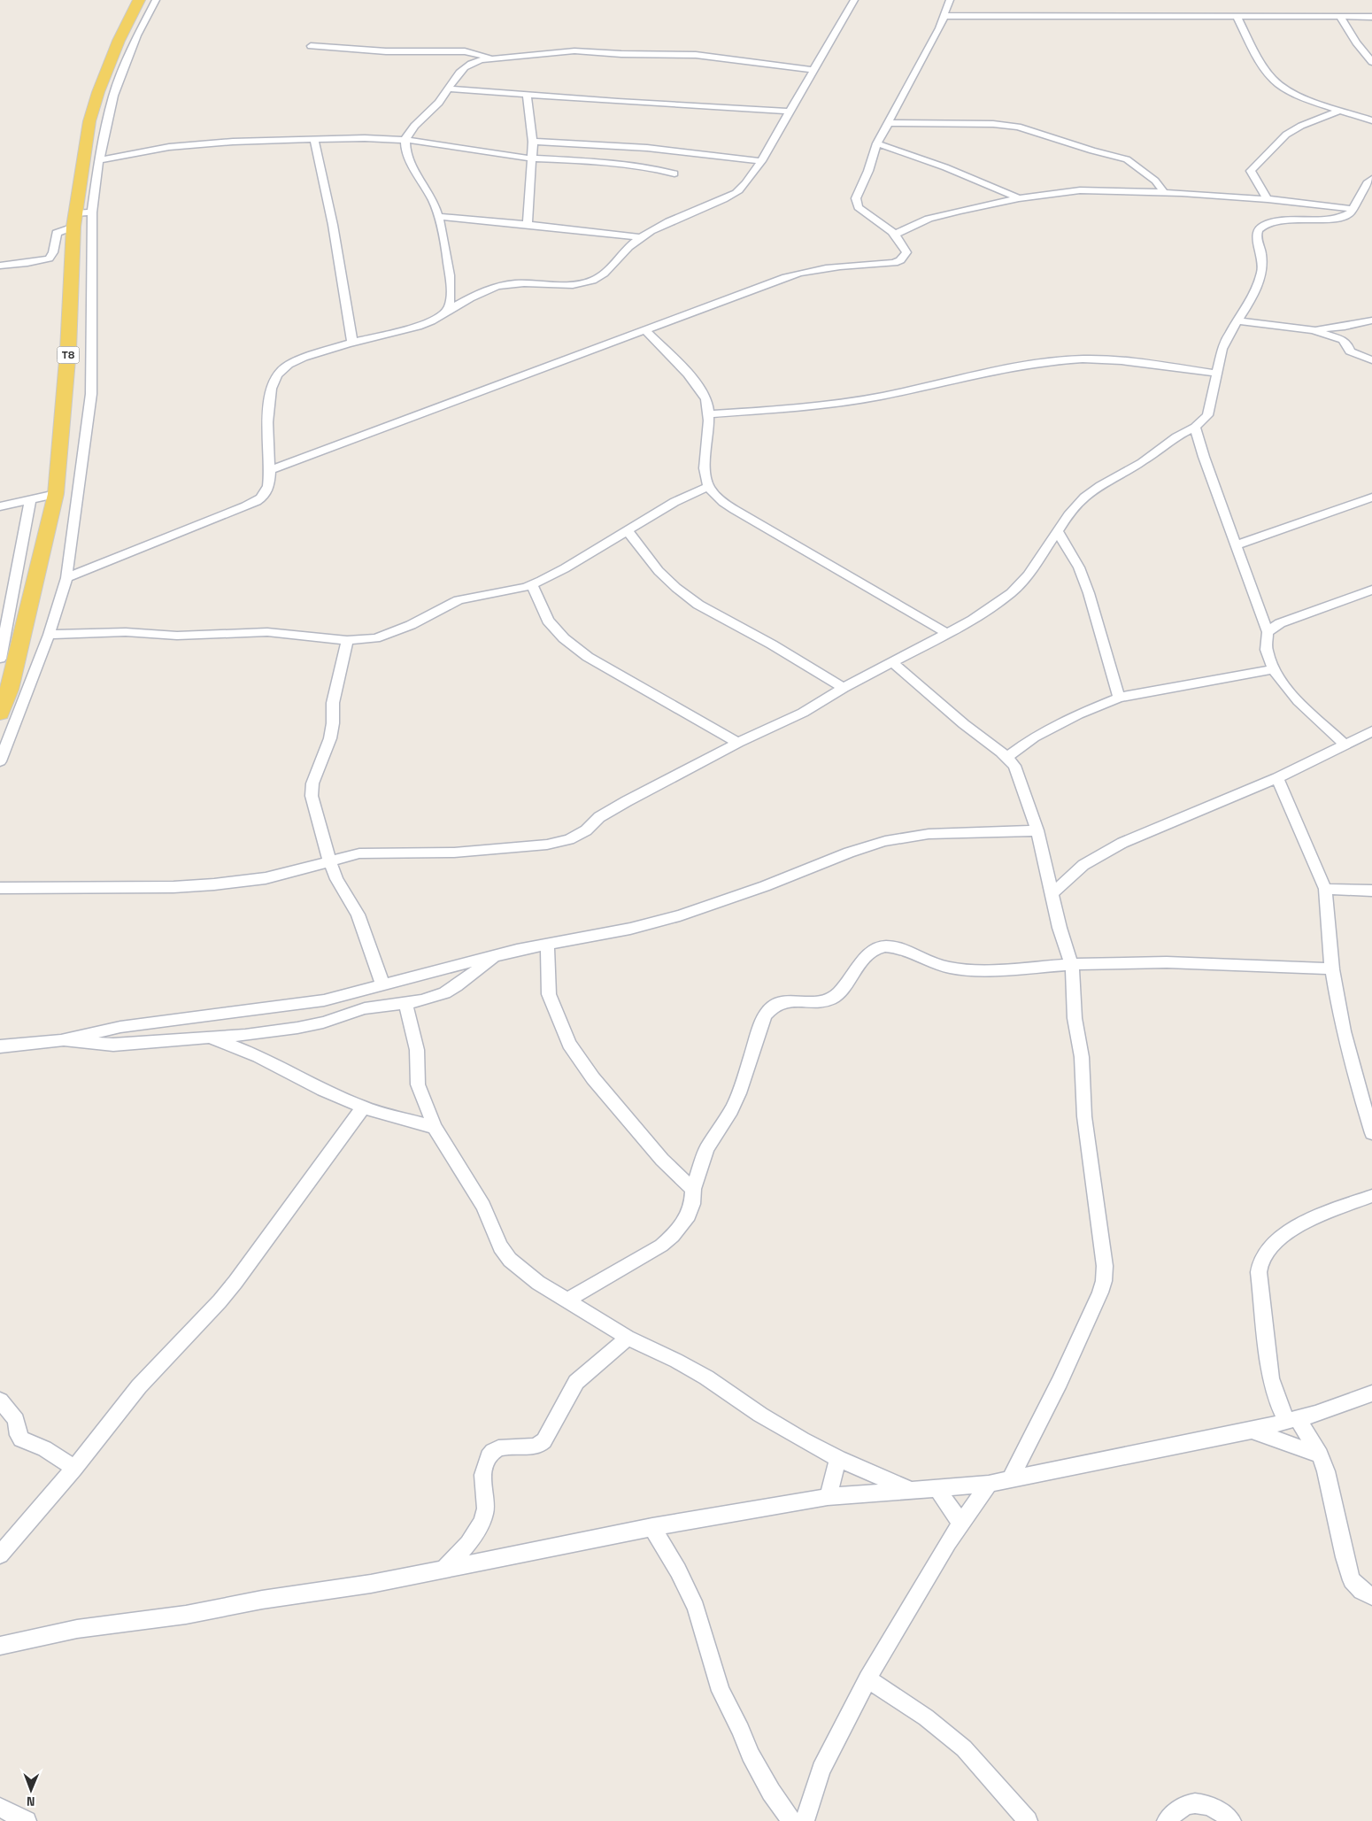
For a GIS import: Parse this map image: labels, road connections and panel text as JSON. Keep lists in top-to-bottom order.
{
  "streets": {
    "main road": ["T8"]
  },
  "north": "bottom"
}
